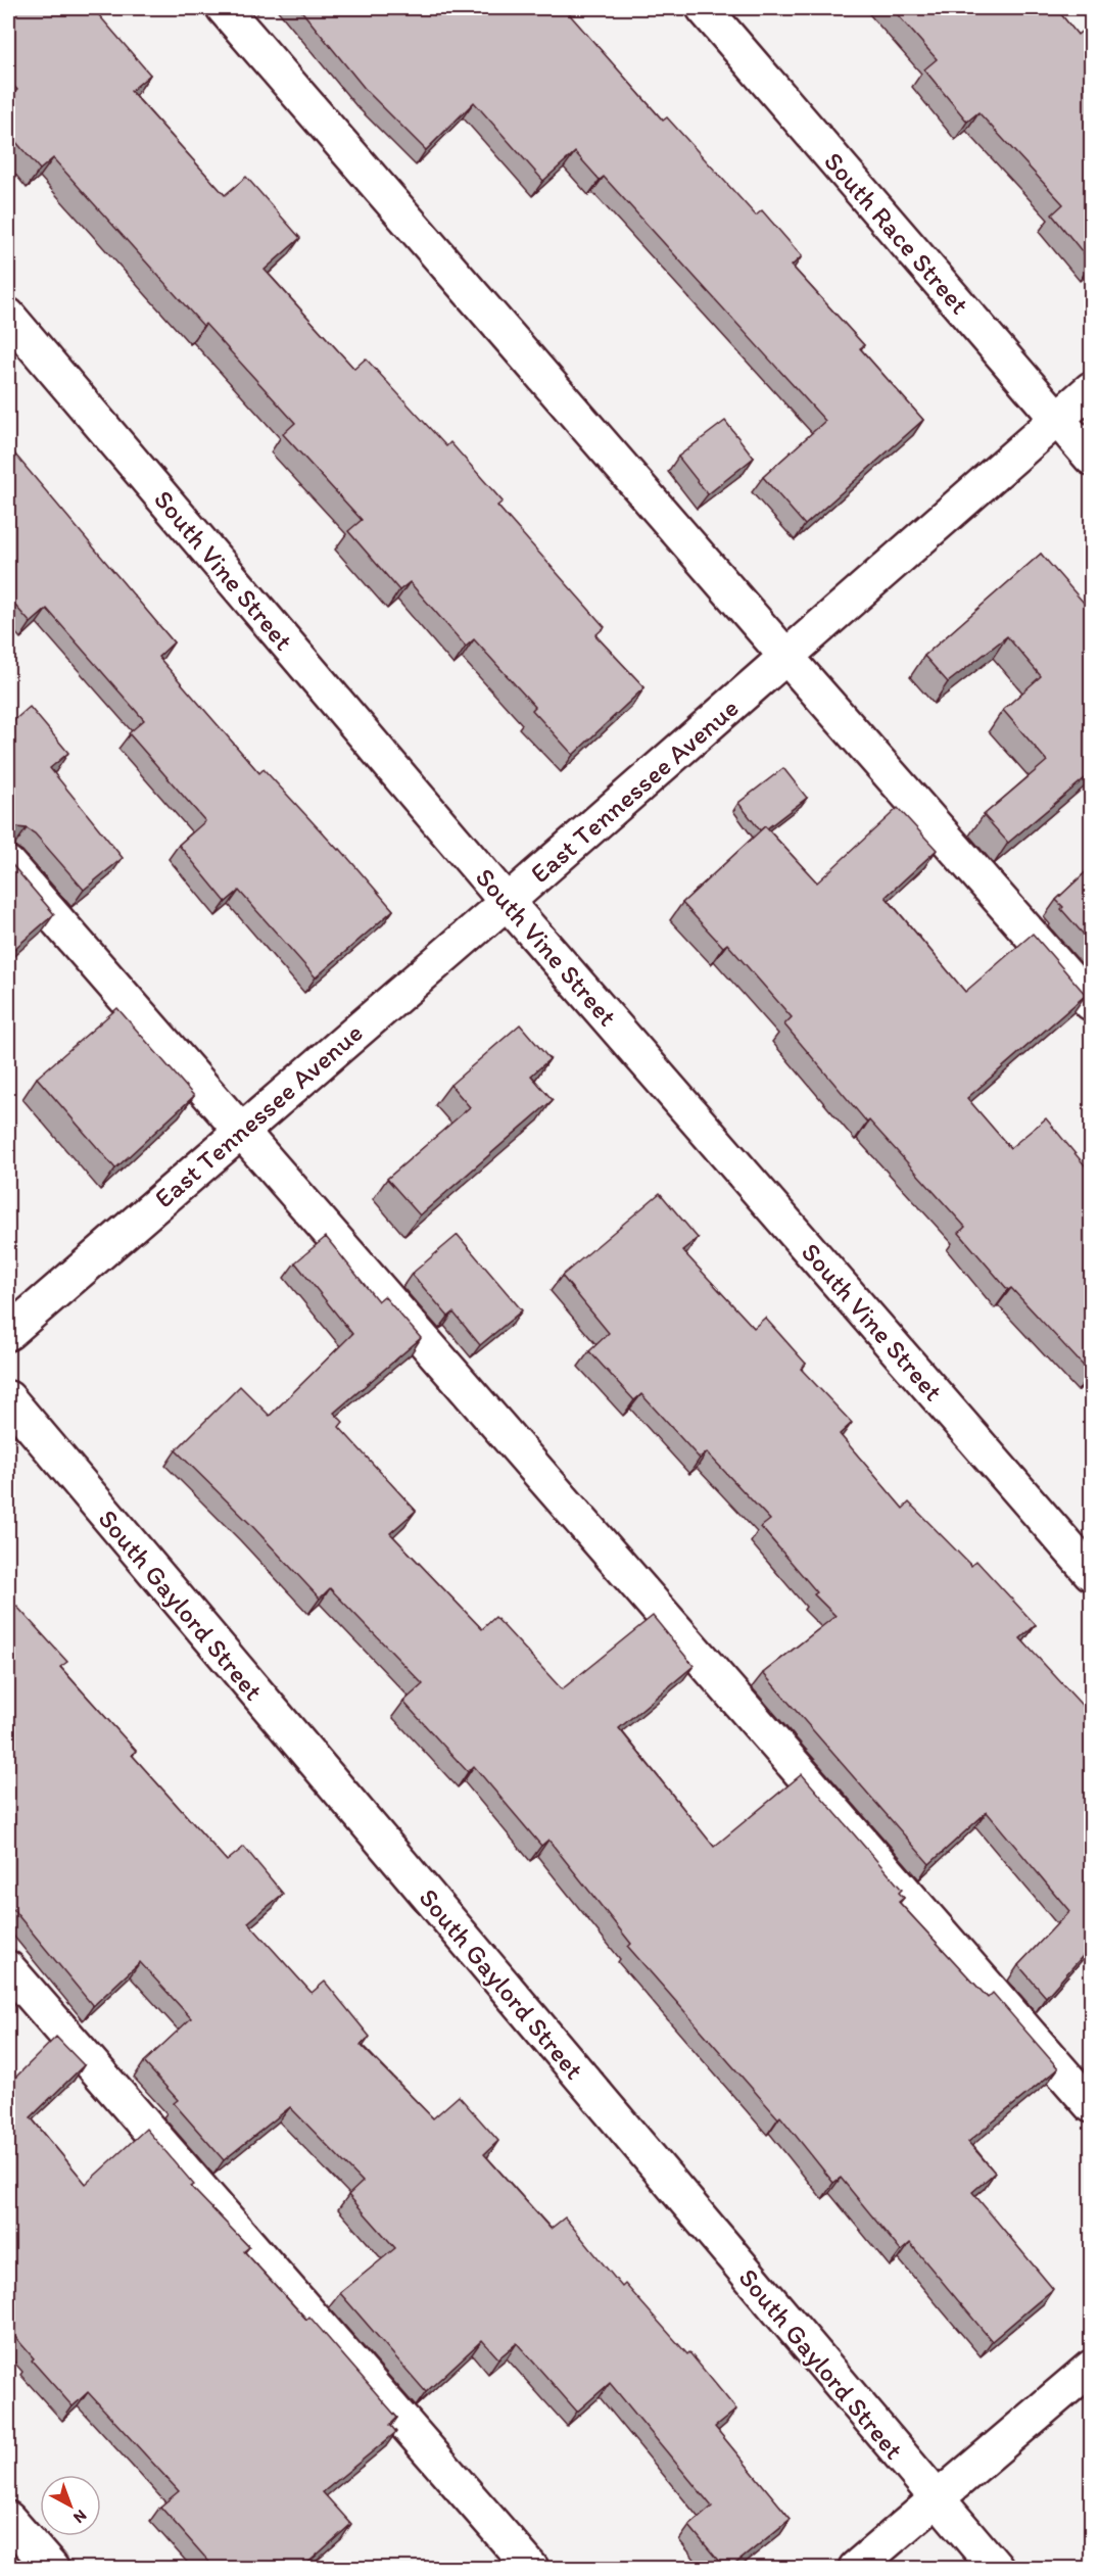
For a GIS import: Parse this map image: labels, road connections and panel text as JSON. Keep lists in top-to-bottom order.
{
  "streets": {
    "street": [
      "South Race Street",
      "South Vine Street",
      "East Tennessee Avenue",
      "South Gaylord Street"
    ]
  },
  "crossings": [
    ["South Race Street", "East Tennessee Avenue"],
    ["South Vine Street", "East Tennessee Avenue"]
  ],
  "north": "bottom right"
}
